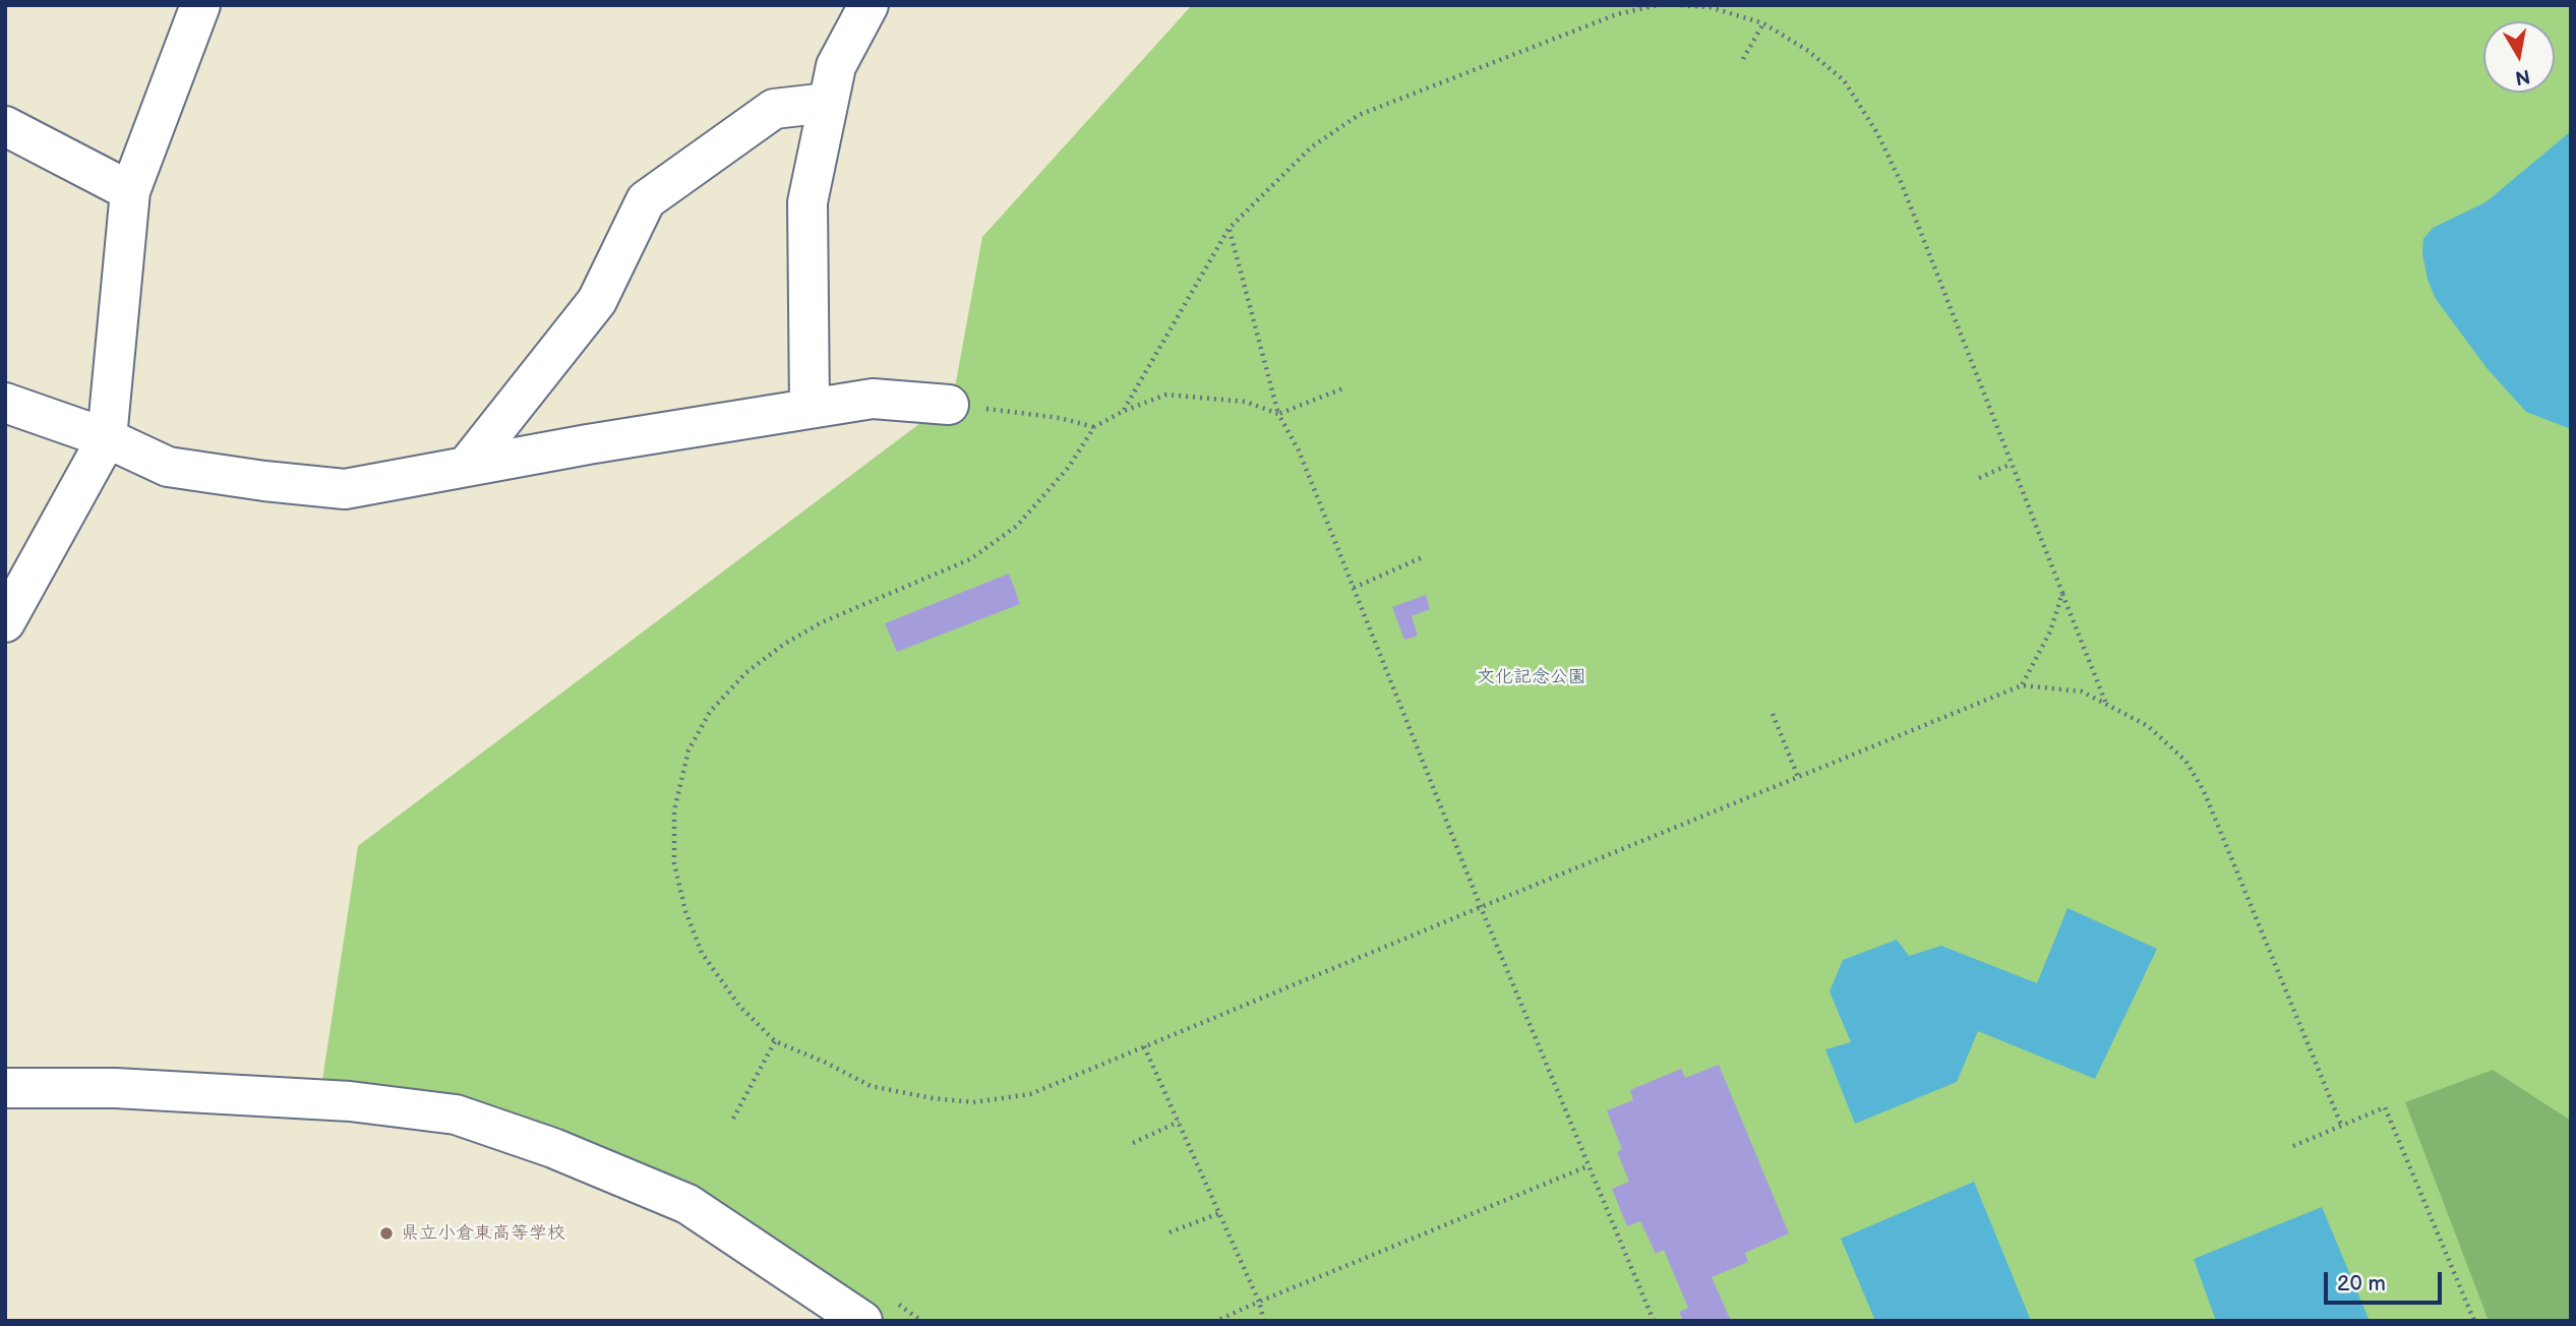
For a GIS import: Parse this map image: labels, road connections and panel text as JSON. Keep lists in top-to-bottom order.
{
  "parks": ["文化記念公園"],
  "places": ["県立小倉東高等学校"],
  "scale_bar": "20 m",
  "north": "bottom"
}
